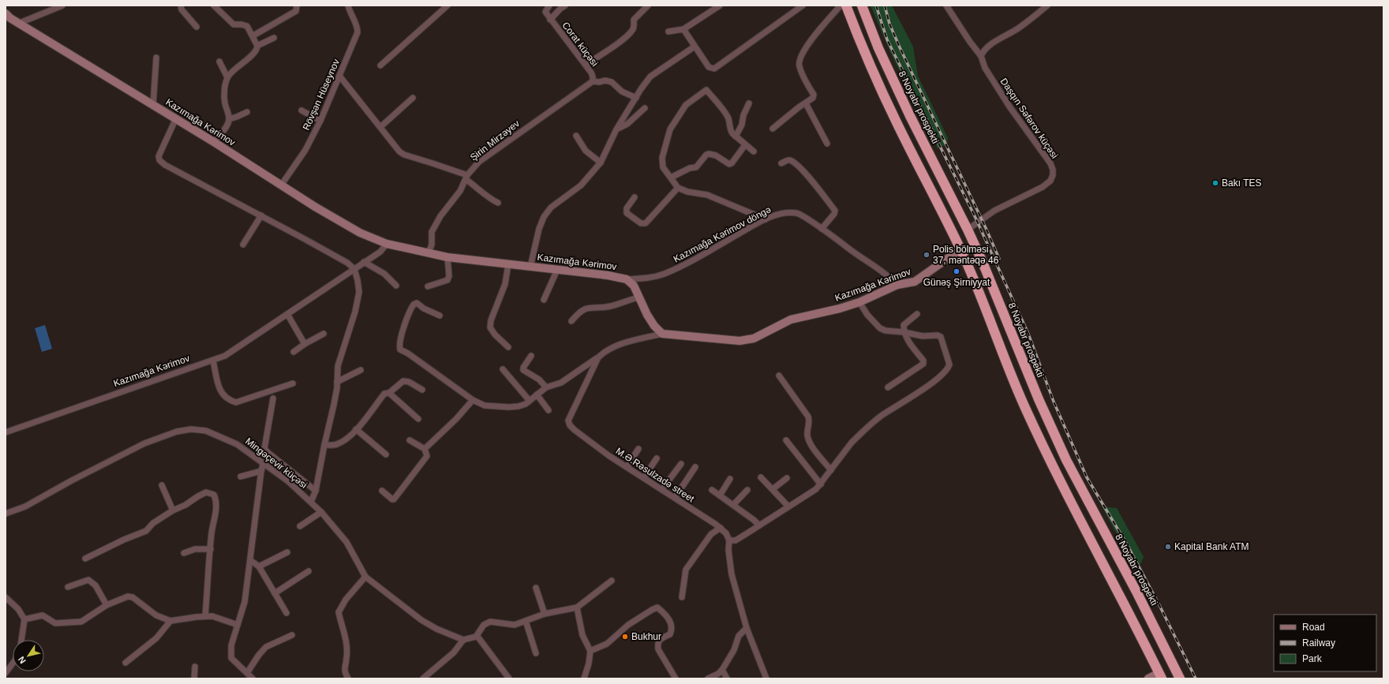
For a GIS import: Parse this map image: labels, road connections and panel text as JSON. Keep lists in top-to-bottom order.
{
  "streets": {
    "highway": ["8 Noyabr prospekti"],
    "street": [
      "Corat küçəsi",
      "Rövşən Hüseynov",
      "Daşqın Səfərov küçəsi",
      "Kazımağa Kərimov",
      "Şirin Mirzəyev",
      "Kazımağa Kərimov döngə",
      "Mingəçevir küçəsi",
      "M.Ə.Rəsulzadə street"
    ]
  },
  "crossings": [
    ["Corat küçəsi", "Şirin Mirzəyev"],
    ["Rövşən Hüseynov", "Kazımağa Kərimov"],
    ["8 Noyabr prospekti", "Daşqın Səfərov küçəsi"],
    ["Kazımağa Kərimov", "Şirin Mirzəyev"],
    ["Kazımağa Kərimov", "Kazımağa Kərimov döngə"],
    ["Kazımağa Kərimov", "M.Ə.Rəsulzadə street"]
  ],
  "places": [
    "Bakı TES",
    "Polis bölməsi 37, məntəqə 46",
    "Günəş Şirniyyat",
    "Kapital Bank ATM",
    "Bukhur"
  ],
  "legend": ["Road", "Railway", "Park"],
  "north": "bottom left"
}
